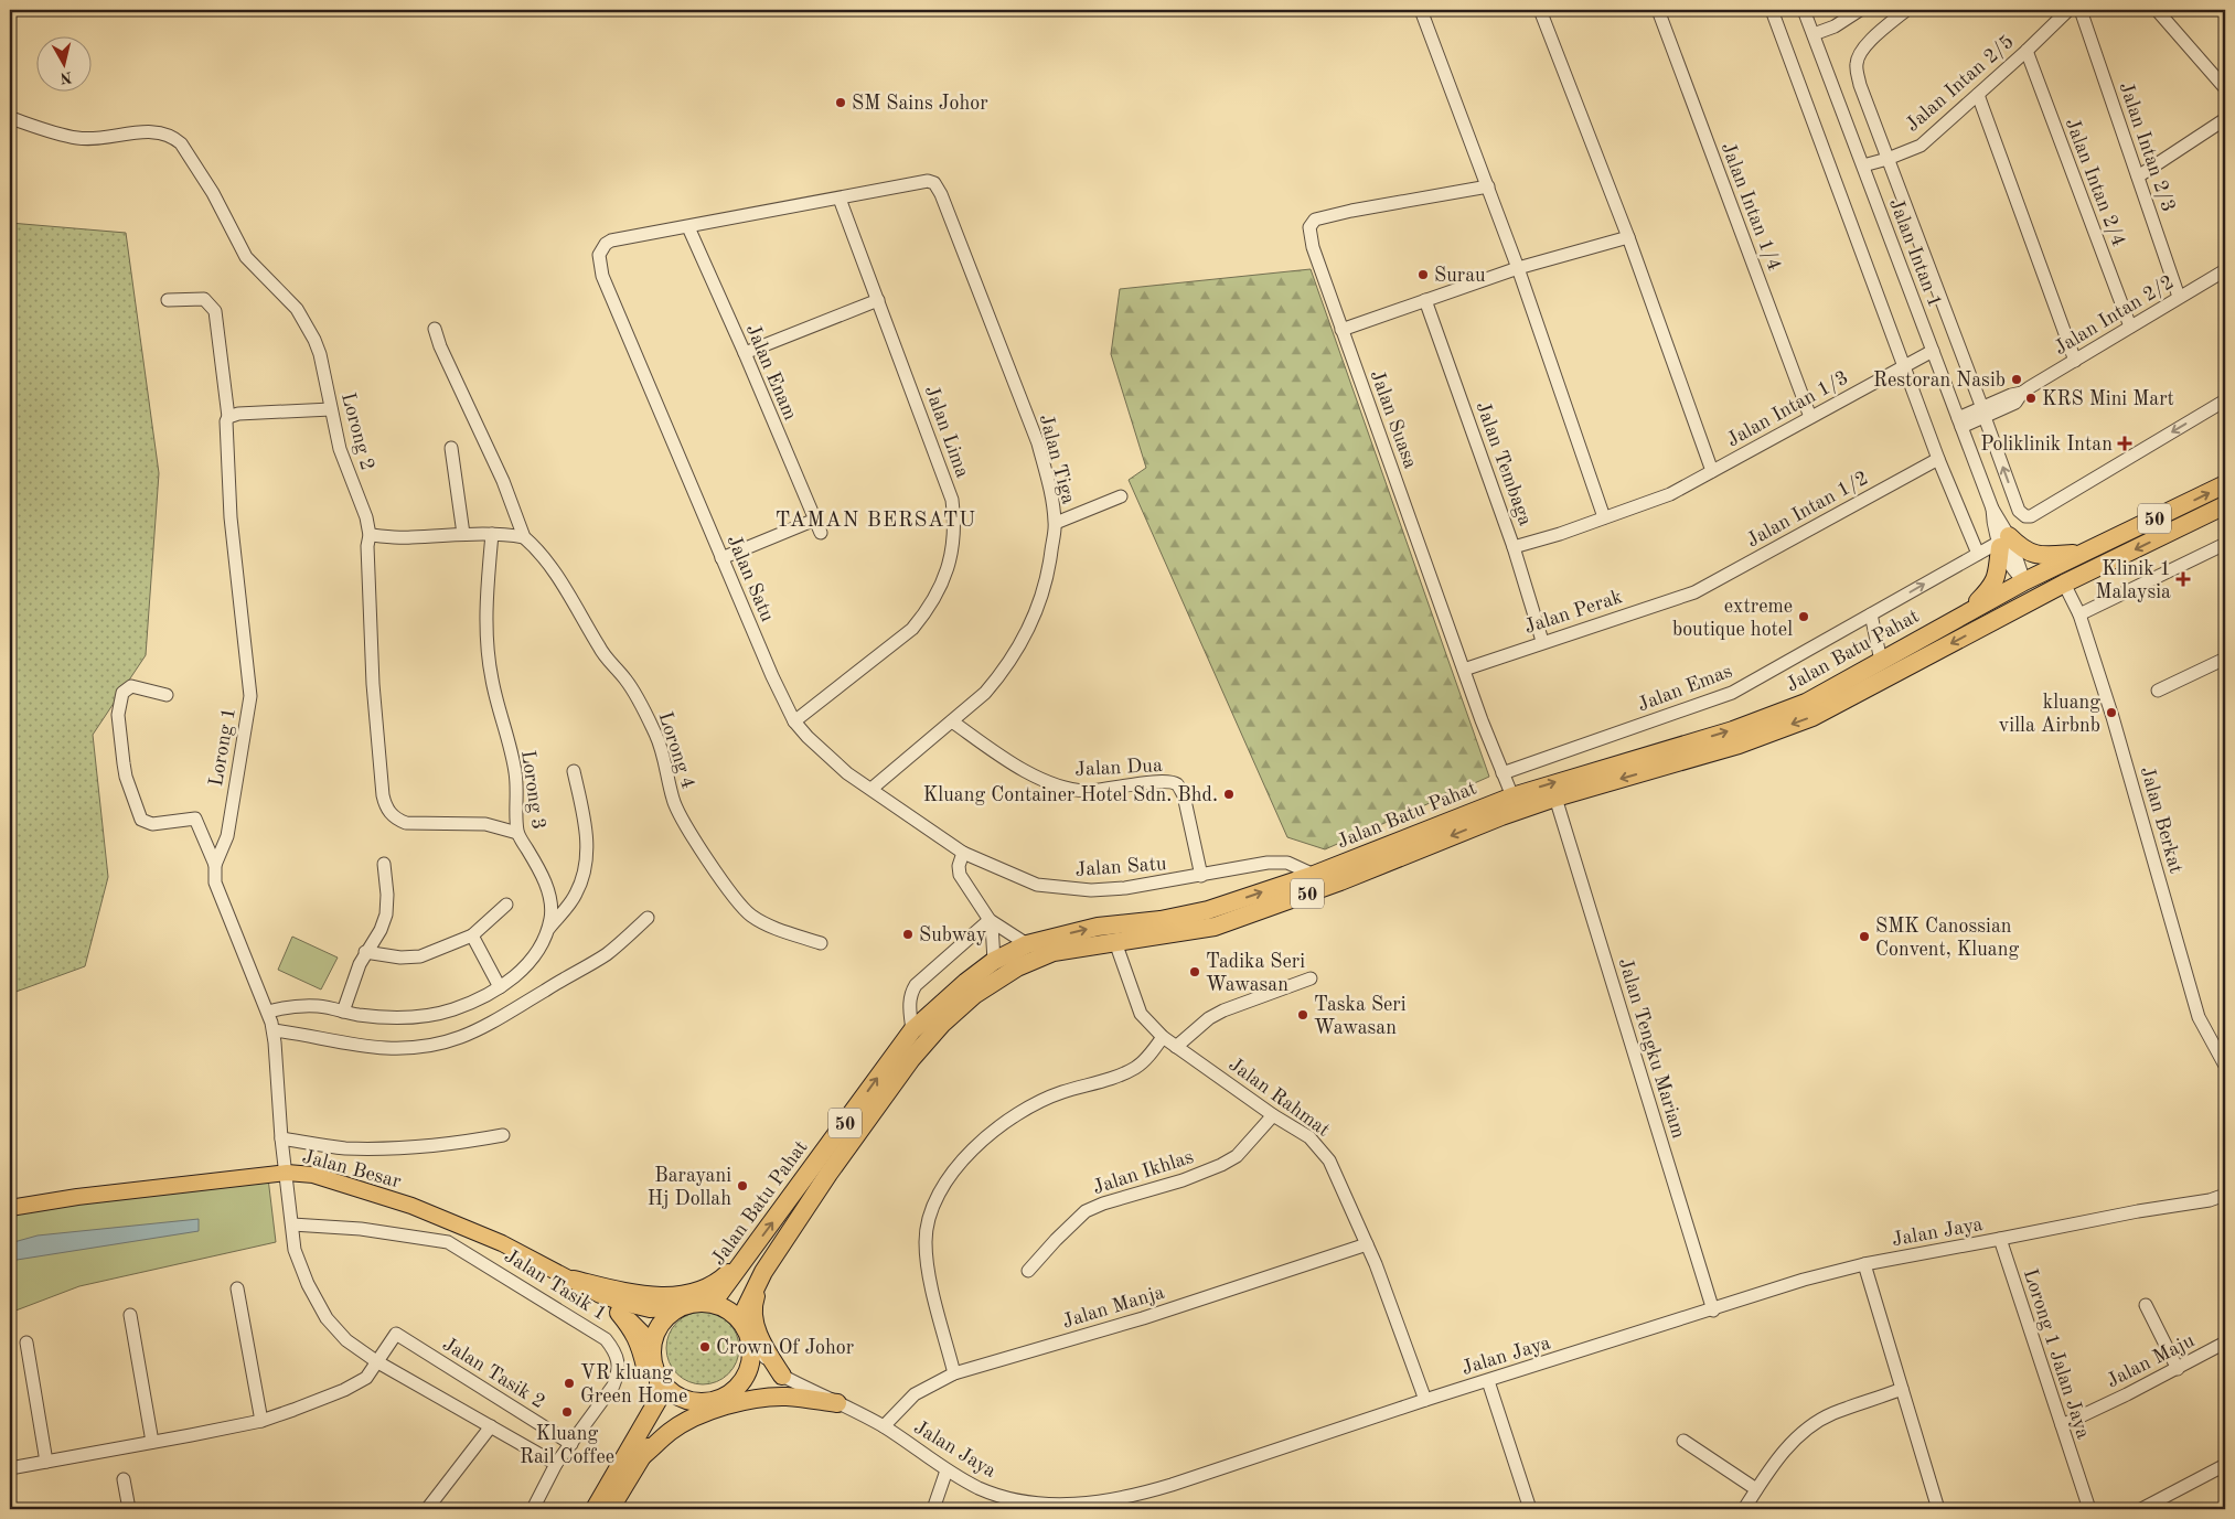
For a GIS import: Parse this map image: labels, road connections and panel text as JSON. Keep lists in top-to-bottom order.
{
  "streets": {
    "highway": ["50", "Jalan Batu Pahat"],
    "main road": ["Jalan Besar"],
    "street": [
      "Jalan Intan 2/5",
      "Jalan Intan 2/3",
      "Jalan Intan 2/4",
      "Jalan Intan 1/4",
      "Jalan Intan 1",
      "Jalan Intan 2/2",
      "Jalan Enam",
      "Jalan Intan 1/3",
      "Jalan Suasa",
      "Lorong 2",
      "Jalan Lima",
      "Jalan Tiga",
      "Jalan Tembaga",
      "Jalan Intan 1/2",
      "Jalan Satu",
      "Jalan Perak",
      "Jalan Emas",
      "Lorong 1",
      "Lorong 4",
      "Jalan Dua",
      "Lorong 3",
      "Jalan Berkat",
      "Jalan Tengku Mariam",
      "Jalan Rahmat",
      "Jalan Ikhlas",
      "Jalan Jaya",
      "Jalan Tasik 1",
      "Jalan Manja",
      "Lorong 1 Jalan Jaya",
      "Jalan Maju",
      "Jalan Tasik 2"
    ]
  },
  "crossings": [
    ["Jalan Intan 2/5", "Jalan Intan 2/4"],
    ["Jalan Intan 2/5", "Jalan Intan 1"],
    ["Jalan Intan 2/3", "Jalan Intan 2/2"],
    ["Jalan Intan 2/4", "Jalan Intan 2/2"],
    ["Jalan Intan 1/4", "Jalan Intan 1/3"],
    ["Jalan Intan 1", "Jalan Intan 2/2"],
    ["Jalan Intan 1", "Jalan Intan 1/3"],
    ["Jalan Intan 1", "Jalan Batu Pahat"],
    ["Jalan Intan 1", "Jalan Emas"],
    ["Jalan Enam", "Jalan Satu"],
    ["Jalan Intan 1/3", "Jalan Tembaga"],
    ["Jalan Suasa", "Jalan Perak"],
    ["Jalan Suasa", "Jalan Batu Pahat"],
    ["Jalan Suasa", "Jalan Emas"],
    ["Lorong 2", "Lorong 3"],
    ["Jalan Lima", "Jalan Tiga"],
    ["Jalan Lima", "Jalan Satu"],
    ["Jalan Tiga", "Jalan Satu"],
    ["Jalan Tiga", "Jalan Dua"],
    ["Jalan Tembaga", "Jalan Perak"],
    ["Jalan Intan 1/2", "Jalan Perak"],
    ["Jalan Satu", "Jalan Batu Pahat"],
    ["Jalan Satu", "Jalan Dua"],
    ["Jalan Batu Pahat", "Jalan Berkat"],
    ["Jalan Batu Pahat", "Jalan Tengku Mariam"],
    ["Jalan Batu Pahat", "Jalan Rahmat"],
    ["Jalan Batu Pahat", "Jalan Besar"],
    ["Jalan Batu Pahat", "Jalan Jaya"],
    ["Lorong 1", "Lorong 3"],
    ["Lorong 1", "Jalan Besar"],
    ["Lorong 1", "Jalan Tasik 1"],
    ["Lorong 1", "Jalan Tasik 2"],
    ["Jalan Tengku Mariam", "Jalan Jaya"],
    ["Jalan Rahmat", "Jalan Ikhlas"],
    ["Jalan Rahmat", "Jalan Jaya"],
    ["Jalan Rahmat", "Jalan Manja"],
    ["Jalan Besar", "Jalan Jaya"],
    ["Jalan Jaya", "Jalan Manja"],
    ["Jalan Jaya", "Lorong 1 Jalan Jaya"],
    ["Jalan Tasik 1", "Jalan Tasik 2"],
    ["Lorong 1 Jalan Jaya", "Jalan Maju"]
  ],
  "districts": ["TAMAN BERSATU"],
  "places": {
    "other": [
      "SM Sains Johor",
      "Surau",
      "Restoran Nasib",
      "KRS Mini Mart",
      "extreme boutique hotel",
      "kluang villa Airbnb",
      "Kluang Container Hotel Sdn. Bhd.",
      "Subway",
      "SMK Canossian Convent, Kluang",
      "Tadika Seri Wawasan",
      "Taska Seri Wawasan",
      "Barayani Hj Dollah",
      "Crown Of Johor",
      "VR kluang Green Home",
      "Kluang Rail Coffee"
    ],
    "health": ["Poliklinik Intan", "Klinik 1 Malaysia"]
  },
  "north": "bottom"
}
